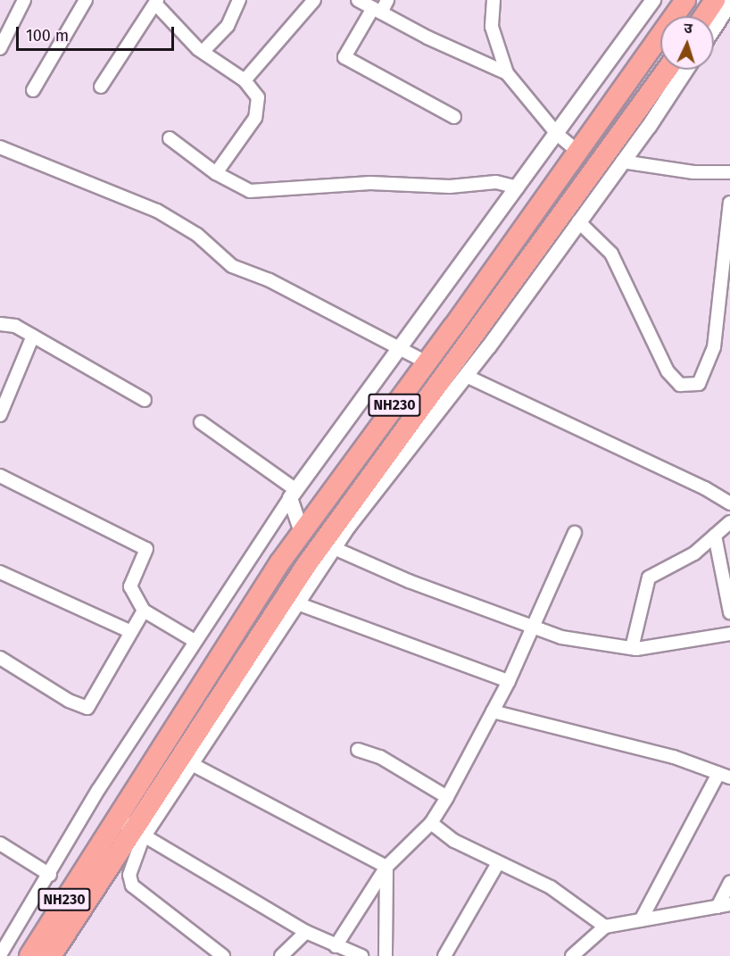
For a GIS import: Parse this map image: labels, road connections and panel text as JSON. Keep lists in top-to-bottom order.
{
  "streets": {
    "highway": ["NH230"]
  },
  "scale_bar": "100 m",
  "north": "top"
}
